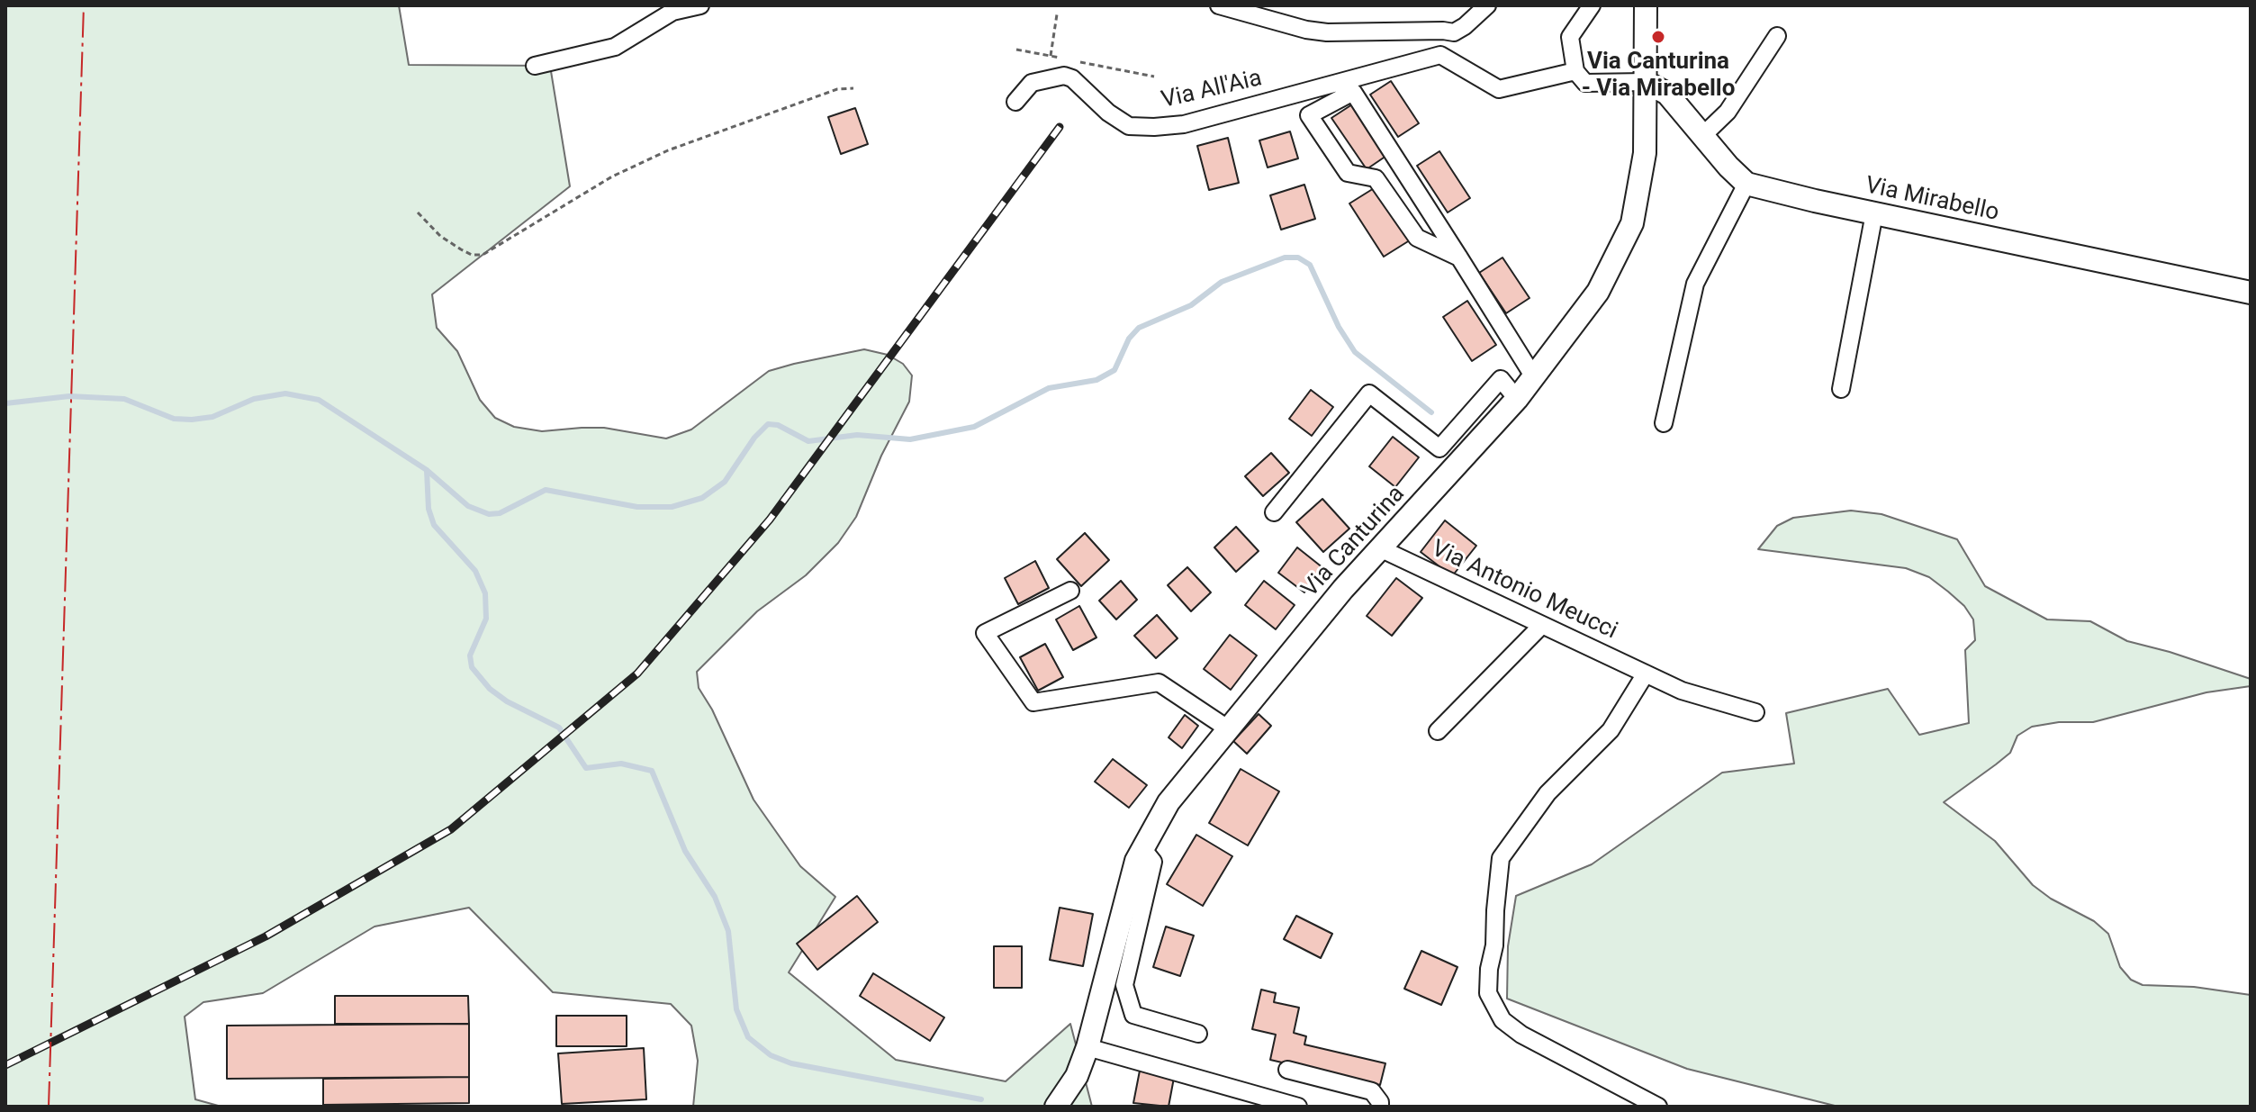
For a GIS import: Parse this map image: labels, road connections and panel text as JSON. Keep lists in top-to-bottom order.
{
  "streets": {
    "main road": ["Via Mirabello", "Via Canturina"],
    "street": ["Via All'Aia", "Via Antonio Meucci"]
  },
  "crossings": [
    ["Via Canturina", "Via Antonio Meucci"]
  ],
  "places": ["Via Canturina - Via Mirabello"]
}
